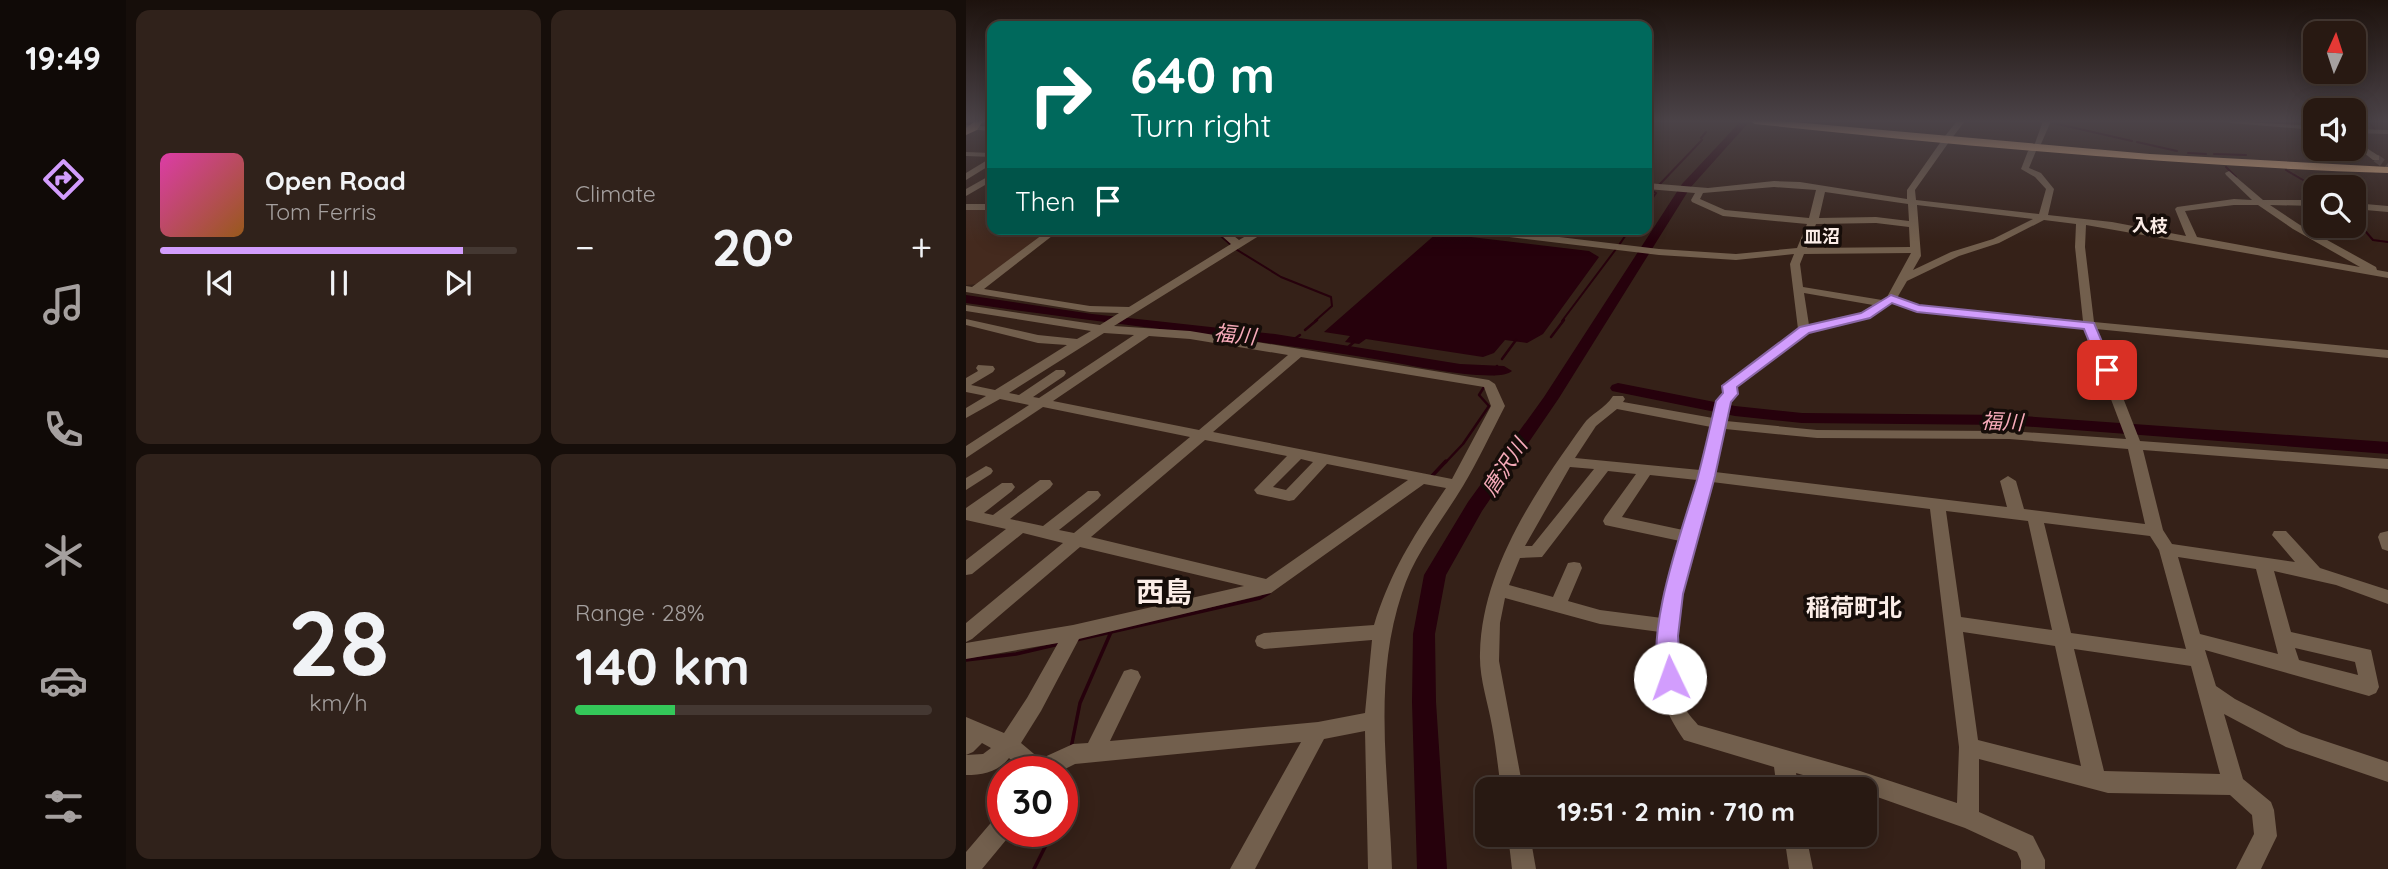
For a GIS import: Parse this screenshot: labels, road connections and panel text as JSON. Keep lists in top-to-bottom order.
{
  "districts": [
    "入枝",
    "皿沼",
    "西島",
    "稲荷町北"
  ],
  "water": ["福川", "唐沢川"],
  "north": "top",
  "page": {
    "tabs": "19:49",
    "tile": [
      "Climate",
      ["28", "km/h"],
      ["Range · 28%", "140 km"]
    ],
    "turn": ["640 m", "Turn right"],
    "song": ["Open Road", "Tom Ferris"],
    "then": "Then",
    "heat": ["−", "20°", "+"],
    "limit": "30",
    "trip": "19:51 · 2 min · 710 m"
  }
}
